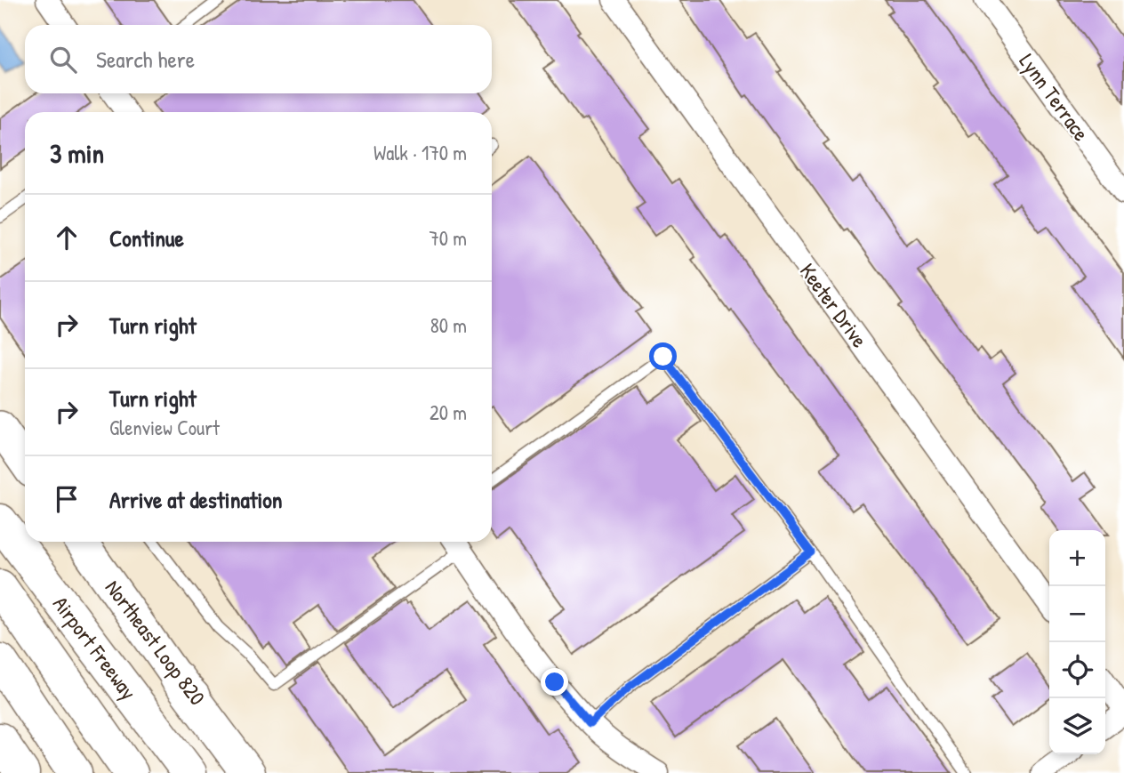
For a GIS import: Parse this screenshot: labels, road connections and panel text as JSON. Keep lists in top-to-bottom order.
{
  "streets": {
    "highway": ["Airport Freeway"],
    "main road": ["Northeast Loop 820"],
    "street": ["Lynn Terrace", "Keeter Drive"]
  },
  "page": {
    "search": "Search here",
    "heading": ["3 min", "Walk · 170 m"],
    "list": [
      ["Continue", "70 m"],
      ["Turn right", "80 m"],
      ["Turn right", "Glenview Court", "20 m"],
      "Arrive at destination"
    ],
    "map_buttons": ["+", "−"]
  }
}
